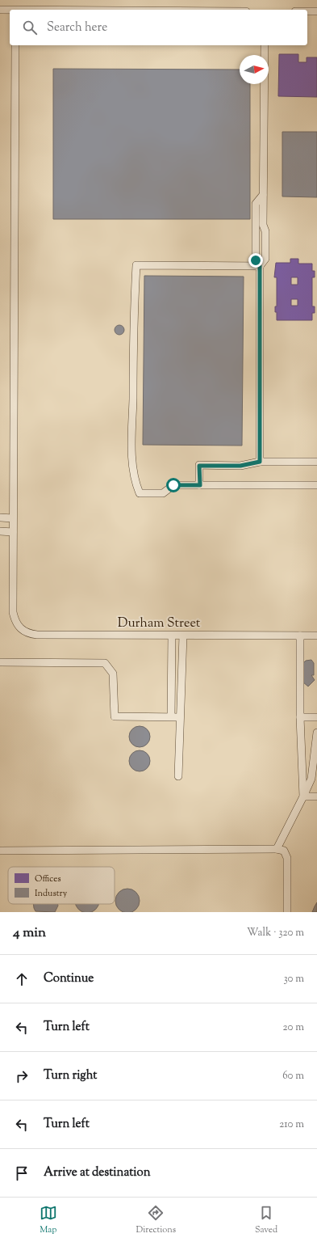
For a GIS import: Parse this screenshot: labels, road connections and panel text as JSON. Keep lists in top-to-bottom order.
{
  "streets": {
    "street": ["Durham Street"]
  },
  "legend": ["Offices", "Industry"],
  "north": "right",
  "page": {
    "search": "Search here",
    "heading": ["4 min", "Walk · 320 m"],
    "list": [
      ["Continue", "30 m"],
      ["Turn left", "20 m"],
      ["Turn right", "60 m"],
      ["Turn left", "210 m"],
      "Arrive at destination"
    ],
    "nav": ["Map", "Directions", "Saved"]
  }
}
